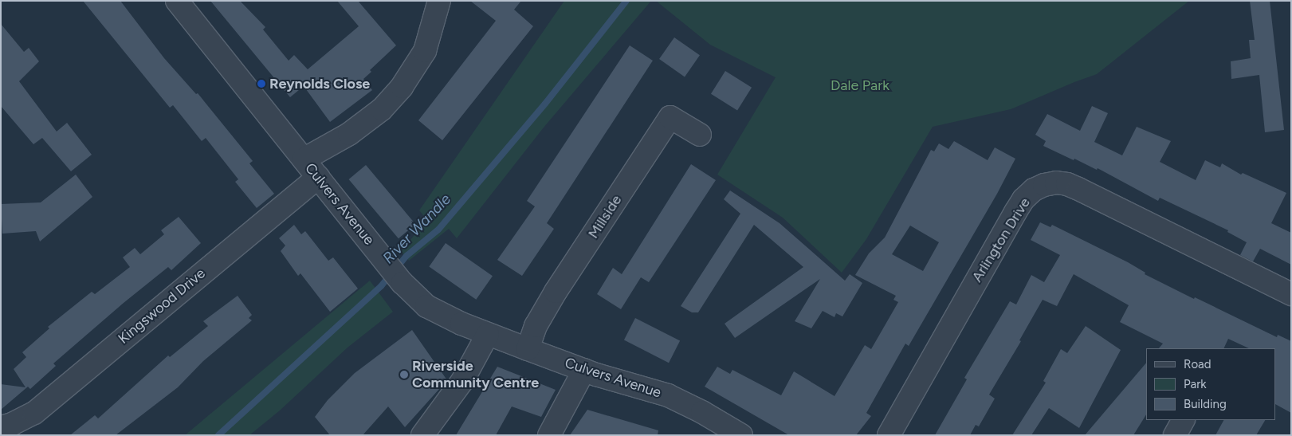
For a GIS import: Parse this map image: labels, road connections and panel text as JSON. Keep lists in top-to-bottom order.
{
  "streets": {
    "street": [
      "Culvers Avenue",
      "Millside",
      "Arlington Drive",
      "Kingswood Drive"
    ]
  },
  "crossings": [
    ["Culvers Avenue", "Millside"],
    ["Culvers Avenue", "Kingswood Drive"]
  ],
  "water": ["River Wandle"],
  "parks": ["Dale Park"],
  "places": ["Reynolds Close", "Riverside Community Centre"],
  "legend": ["Road", "Park", "Building"]
}
